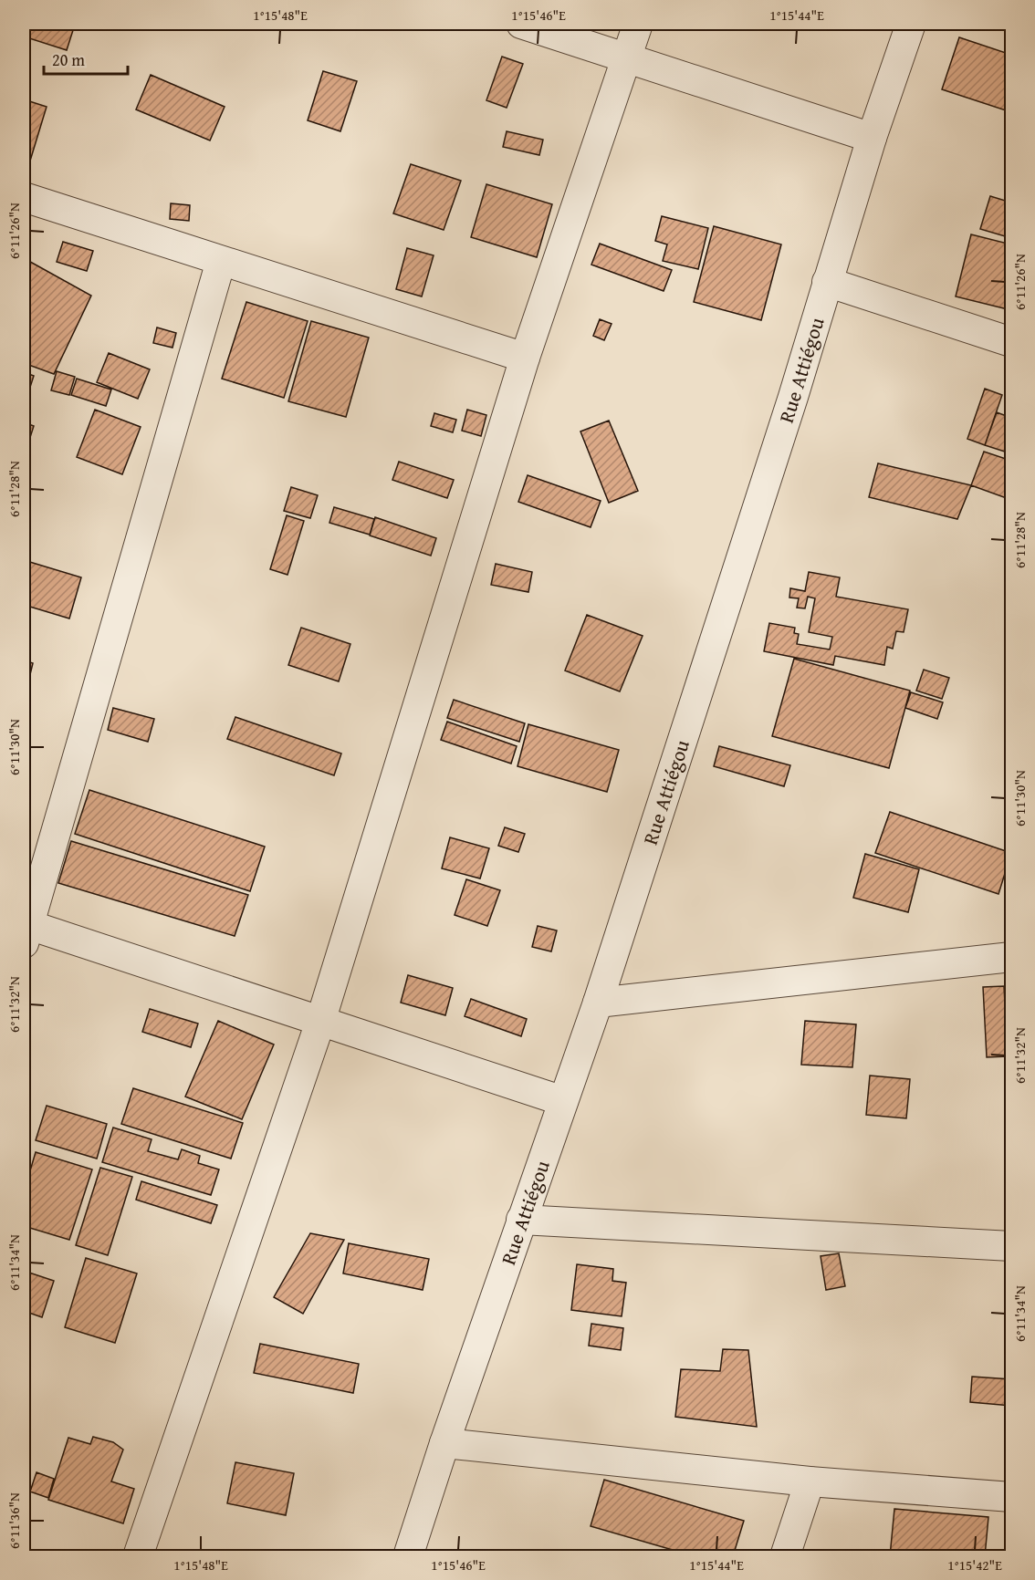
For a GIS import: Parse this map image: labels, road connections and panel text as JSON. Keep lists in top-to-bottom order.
{
  "streets": {
    "street": ["Rue Attiégou"]
  },
  "scale_bar": "20 m",
  "coordinates": [
    "1°15'48\"E",
    "1°15'46\"E",
    "1°15'44\"E",
    "6°11'26\"N",
    "6°11'28\"N",
    "6°11'30\"N",
    "6°11'32\"N",
    "6°11'34\"N",
    "6°11'36\"N",
    "1°15'42\"E"
  ]
}
